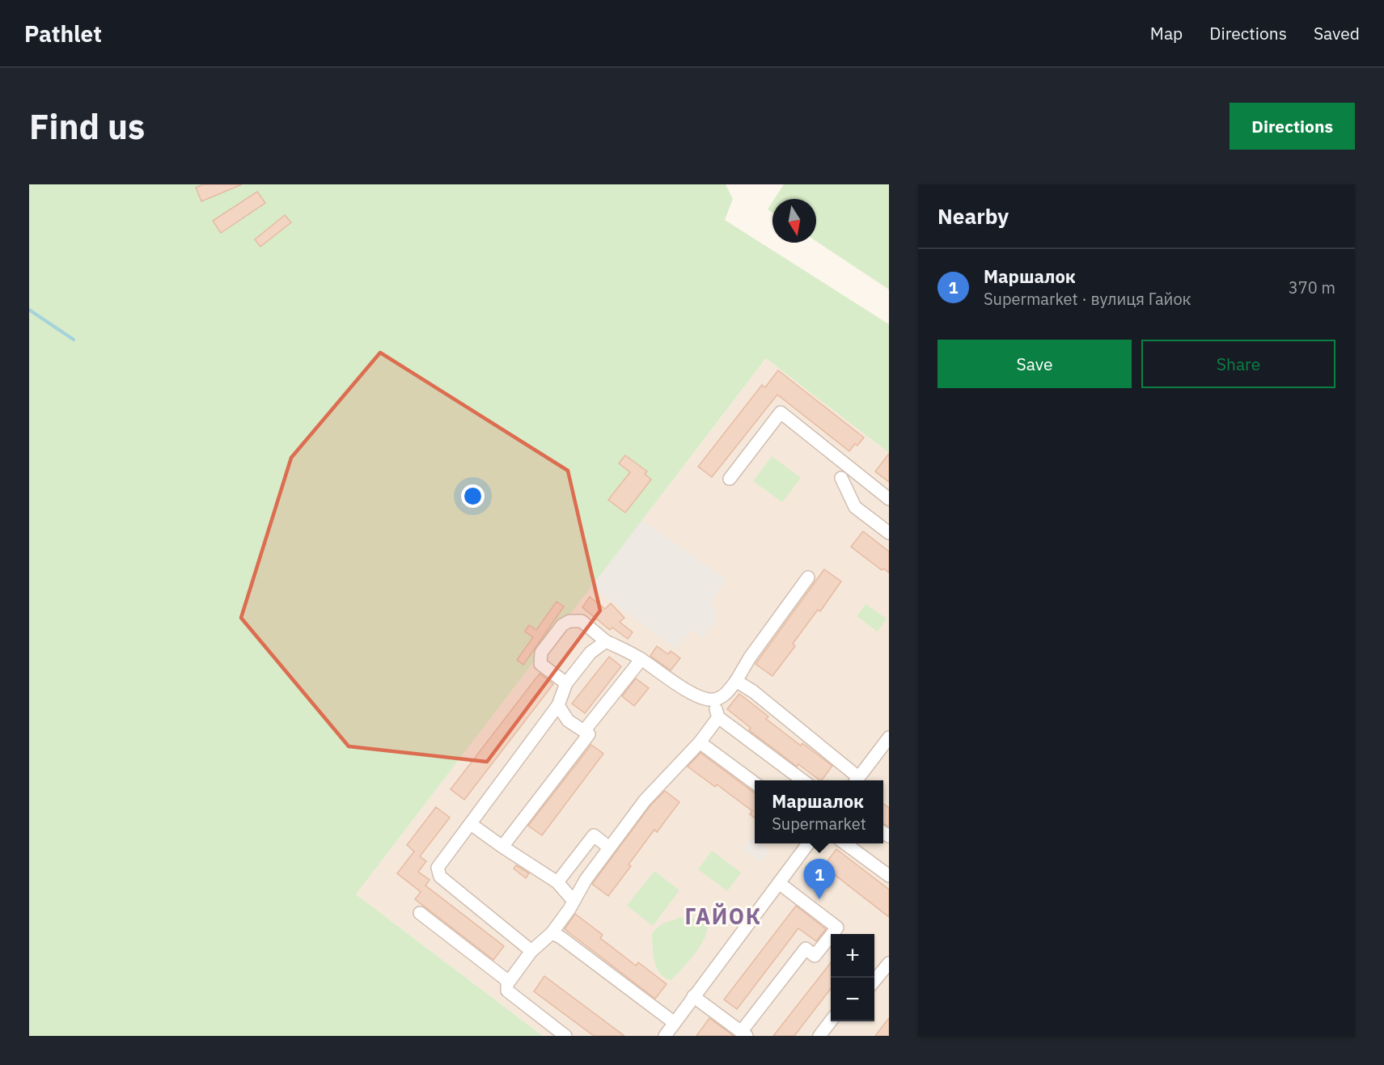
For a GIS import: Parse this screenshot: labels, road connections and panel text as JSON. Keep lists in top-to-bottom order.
{
  "districts": ["ГАЙОК"],
  "north": "bottom",
  "page": {
    "header": "Pathlet",
    "nav": ["Map", "Directions", "Saved"],
    "buttons": [
      "Directions",
      ["Save", "Share"]
    ],
    "title": "Find us",
    "heading": "Nearby",
    "list": [
      {
        "mark": "1",
        "name": "Маршалок",
        "note": "Supermarket · вулиця Гайок",
        "value": "370 m"
      }
    ],
    "popup": ["Маршалок", "Supermarket"],
    "pins": "1",
    "map_buttons": ["+", "−"]
  }
}
